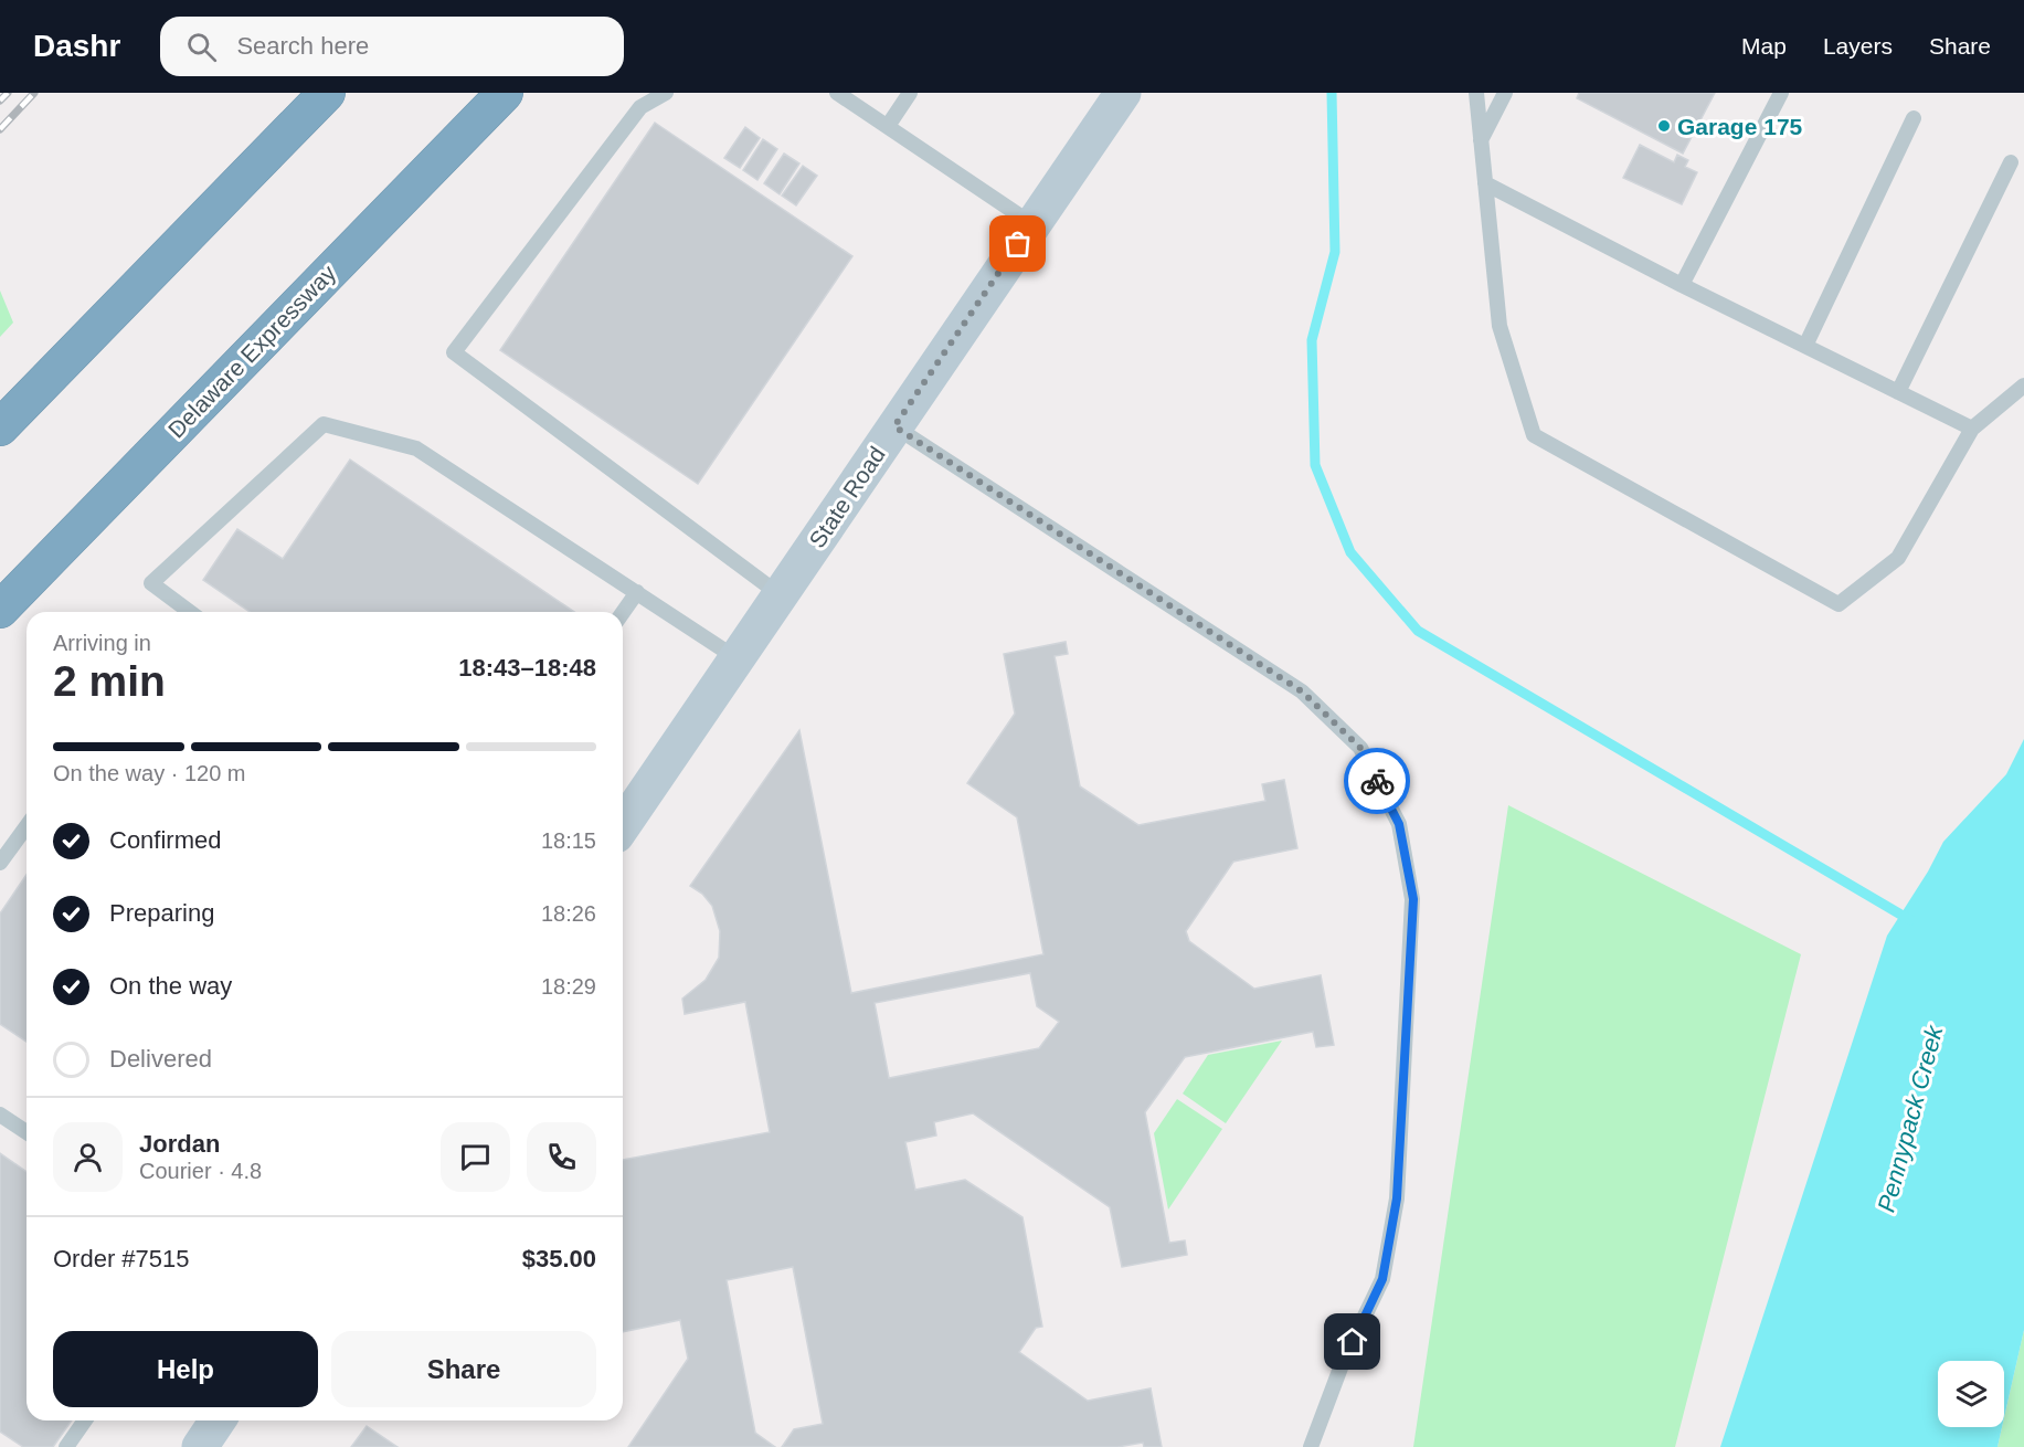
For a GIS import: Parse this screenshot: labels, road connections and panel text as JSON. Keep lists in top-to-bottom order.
{
  "streets": {
    "highway": ["Delaware Expressway"],
    "main road": ["State Road"]
  },
  "water": ["Pennypack Creek"],
  "places": ["Garage 175"],
  "page": {
    "header": "Dashr",
    "search": "Search here",
    "nav": ["Map", "Layers", "Share"],
    "heading": ["2 min", "Arriving in", "18:43–18:48"],
    "panel": [
      "Jordan",
      "Courier · 4.8",
      "Order #7515",
      "$35.00"
    ],
    "bar": "On the way · 120 m",
    "list": [
      ["Confirmed", "18:15"],
      ["Preparing", "18:26"],
      ["On the way", "18:29"],
      "Delivered"
    ],
    "buttons": ["Help", "Share"]
  }
}
